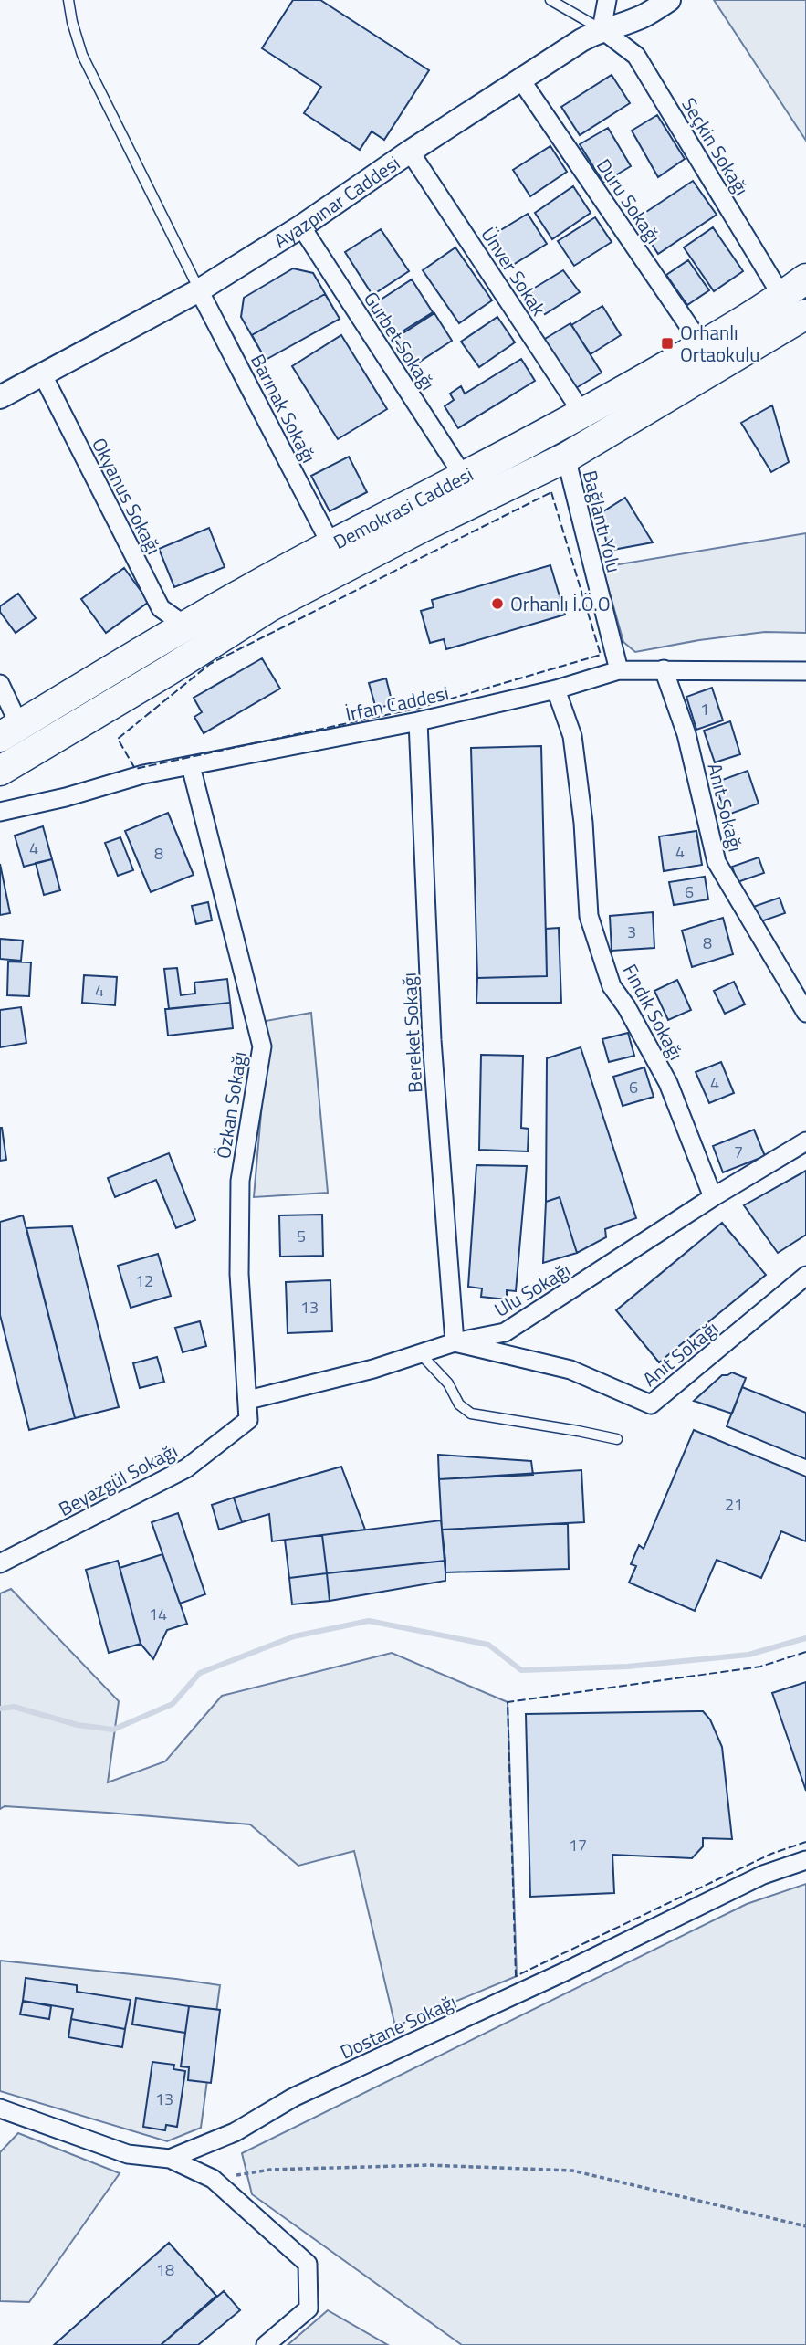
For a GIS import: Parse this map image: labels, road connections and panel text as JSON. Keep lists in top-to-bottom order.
{
  "streets": {
    "main road": ["Demokrasi Caddesi"],
    "street": [
      "Seçkin Sokağı",
      "Ayazpınar Caddesi",
      "Duru Sokağı",
      "Ünver Sokak",
      "Gurbet Sokağı",
      "Barınak Sokağı",
      "Okyanus Sokağı",
      "Bağlantı Yolu",
      "İrfan Caddesi",
      "Anıt Sokağı",
      "Fındık Sokağı",
      "Bereket Sokağı",
      "Özkan Sokağı",
      "Ulu Sokağı",
      "Beyazgül Sokağı",
      "Dostane Sokağı"
    ]
  },
  "crossings": [
    ["Seçkin Sokağı", "Ayazpınar Caddesi"],
    ["Seçkin Sokağı", "Demokrasi Caddesi"],
    ["Ayazpınar Caddesi", "Duru Sokağı"],
    ["Ayazpınar Caddesi", "Ünver Sokak"],
    ["Ayazpınar Caddesi", "Gurbet Sokağı"],
    ["Ayazpınar Caddesi", "Barınak Sokağı"],
    ["Ayazpınar Caddesi", "Okyanus Sokağı"],
    ["Duru Sokağı", "Demokrasi Caddesi"],
    ["Ünver Sokak", "Demokrasi Caddesi"],
    ["Gurbet Sokağı", "Demokrasi Caddesi"],
    ["Barınak Sokağı", "Demokrasi Caddesi"],
    ["Okyanus Sokağı", "Demokrasi Caddesi"],
    ["Demokrasi Caddesi", "Bağlantı Yolu"],
    ["Bağlantı Yolu", "İrfan Caddesi"],
    ["İrfan Caddesi", "Anıt Sokağı"],
    ["İrfan Caddesi", "Fındık Sokağı"],
    ["İrfan Caddesi", "Bereket Sokağı"],
    ["İrfan Caddesi", "Özkan Sokağı"],
    ["Anıt Sokağı", "Bereket Sokağı"],
    ["Anıt Sokağı", "Ulu Sokağı"],
    ["Fındık Sokağı", "Ulu Sokağı"],
    ["Bereket Sokağı", "Ulu Sokağı"],
    ["Özkan Sokağı", "Ulu Sokağı"],
    ["Özkan Sokağı", "Beyazgül Sokağı"]
  ],
  "places": {
    "transit": ["Orhanlı Ortaokulu"],
    "other": ["Orhanlı İ.Ö.O"]
  },
  "house_numbers": [
    "1",
    "4",
    "4",
    "8",
    "6",
    "3",
    "8",
    "4",
    "4",
    "6",
    "7",
    "5",
    "12",
    "13",
    "21",
    "14",
    "17",
    "13",
    "18"
  ]
}
